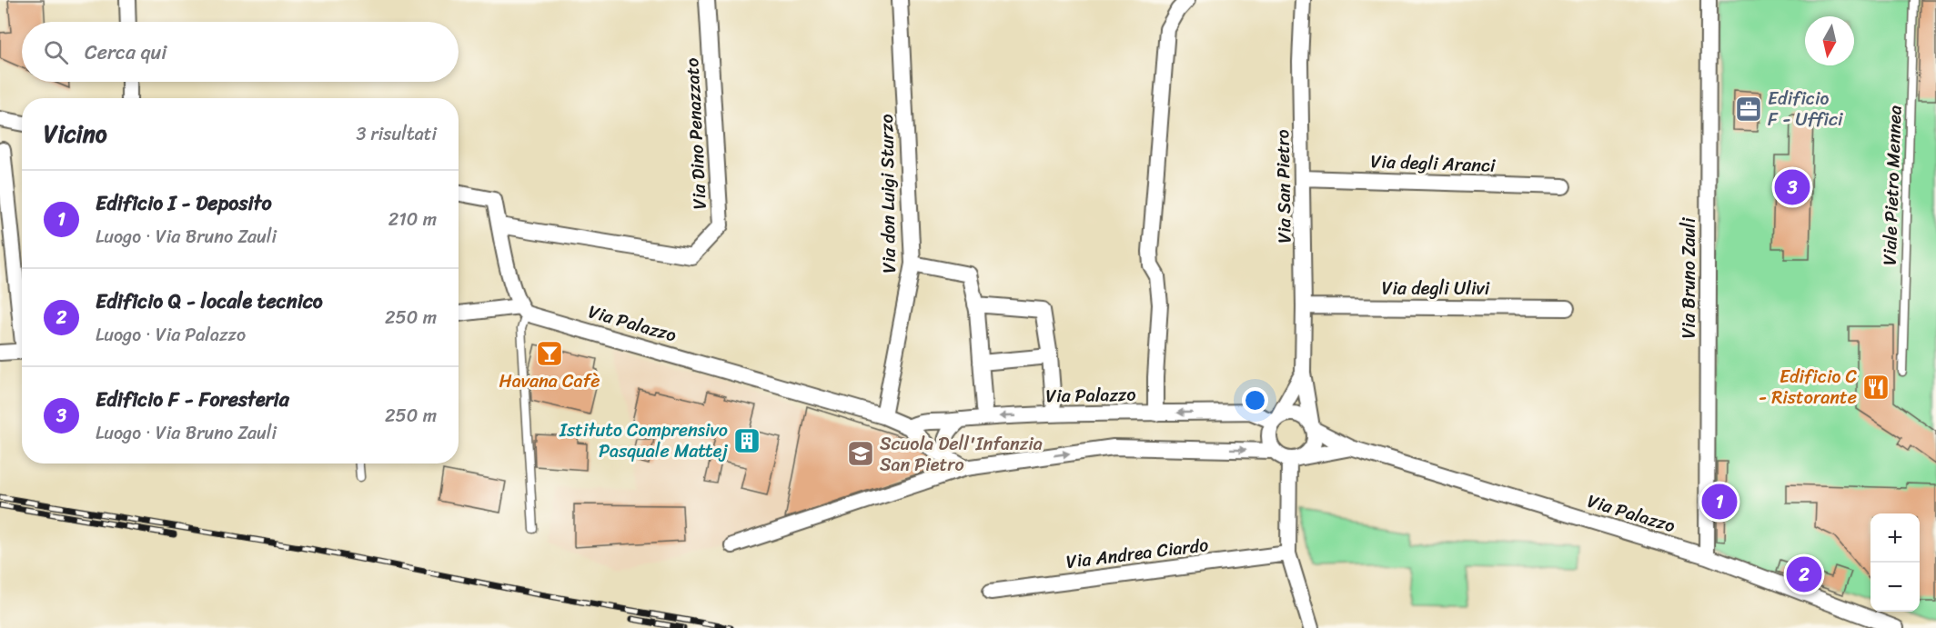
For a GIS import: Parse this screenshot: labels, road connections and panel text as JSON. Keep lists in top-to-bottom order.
{
  "streets": {
    "street": [
      "Via Dino Penazzato",
      "Via degli Aranci",
      "Via San Pietro",
      "Via don Luigi Sturzo",
      "Via Bruno Zauli",
      "Via degli Ulivi",
      "Via Palazzo",
      "Via Andrea Ciardo"
    ],
    "lane": ["Viale Pietro Mennea"]
  },
  "crossings": [
    ["Via degli Aranci", "Via San Pietro"],
    ["Via San Pietro", "Via degli Ulivi"],
    ["Via San Pietro", "Via Palazzo"],
    ["Via don Luigi Sturzo", "Via Palazzo"],
    ["Via Bruno Zauli", "Via Palazzo"]
  ],
  "places": {
    "office": ["Edificio F - Uffici"],
    "bar": ["Havana Cafè"],
    "restaurant": ["Edificio C - Ristorante"],
    "building": ["Istituto Comprensivo Pasquale Mattej"],
    "school or university": ["Scuola Dell'Infanzia San Pietro"]
  },
  "north": "bottom",
  "page": {
    "search": "Cerca qui",
    "heading": ["Vicino", "3 risultati"],
    "pins": ["3", "1", "2"],
    "list": [
      {
        "mark": "1",
        "name": "Edificio I - Deposito",
        "note": "Luogo · Via Bruno Zauli",
        "value": "210 m"
      },
      {
        "mark": "2",
        "name": "Edificio Q - locale tecnico",
        "note": "Luogo · Via Palazzo",
        "value": "250 m"
      },
      {
        "mark": "3",
        "name": "Edificio F - Foresteria",
        "note": "Luogo · Via Bruno Zauli",
        "value": "250 m"
      }
    ],
    "map_buttons": ["+", "−"]
  }
}
